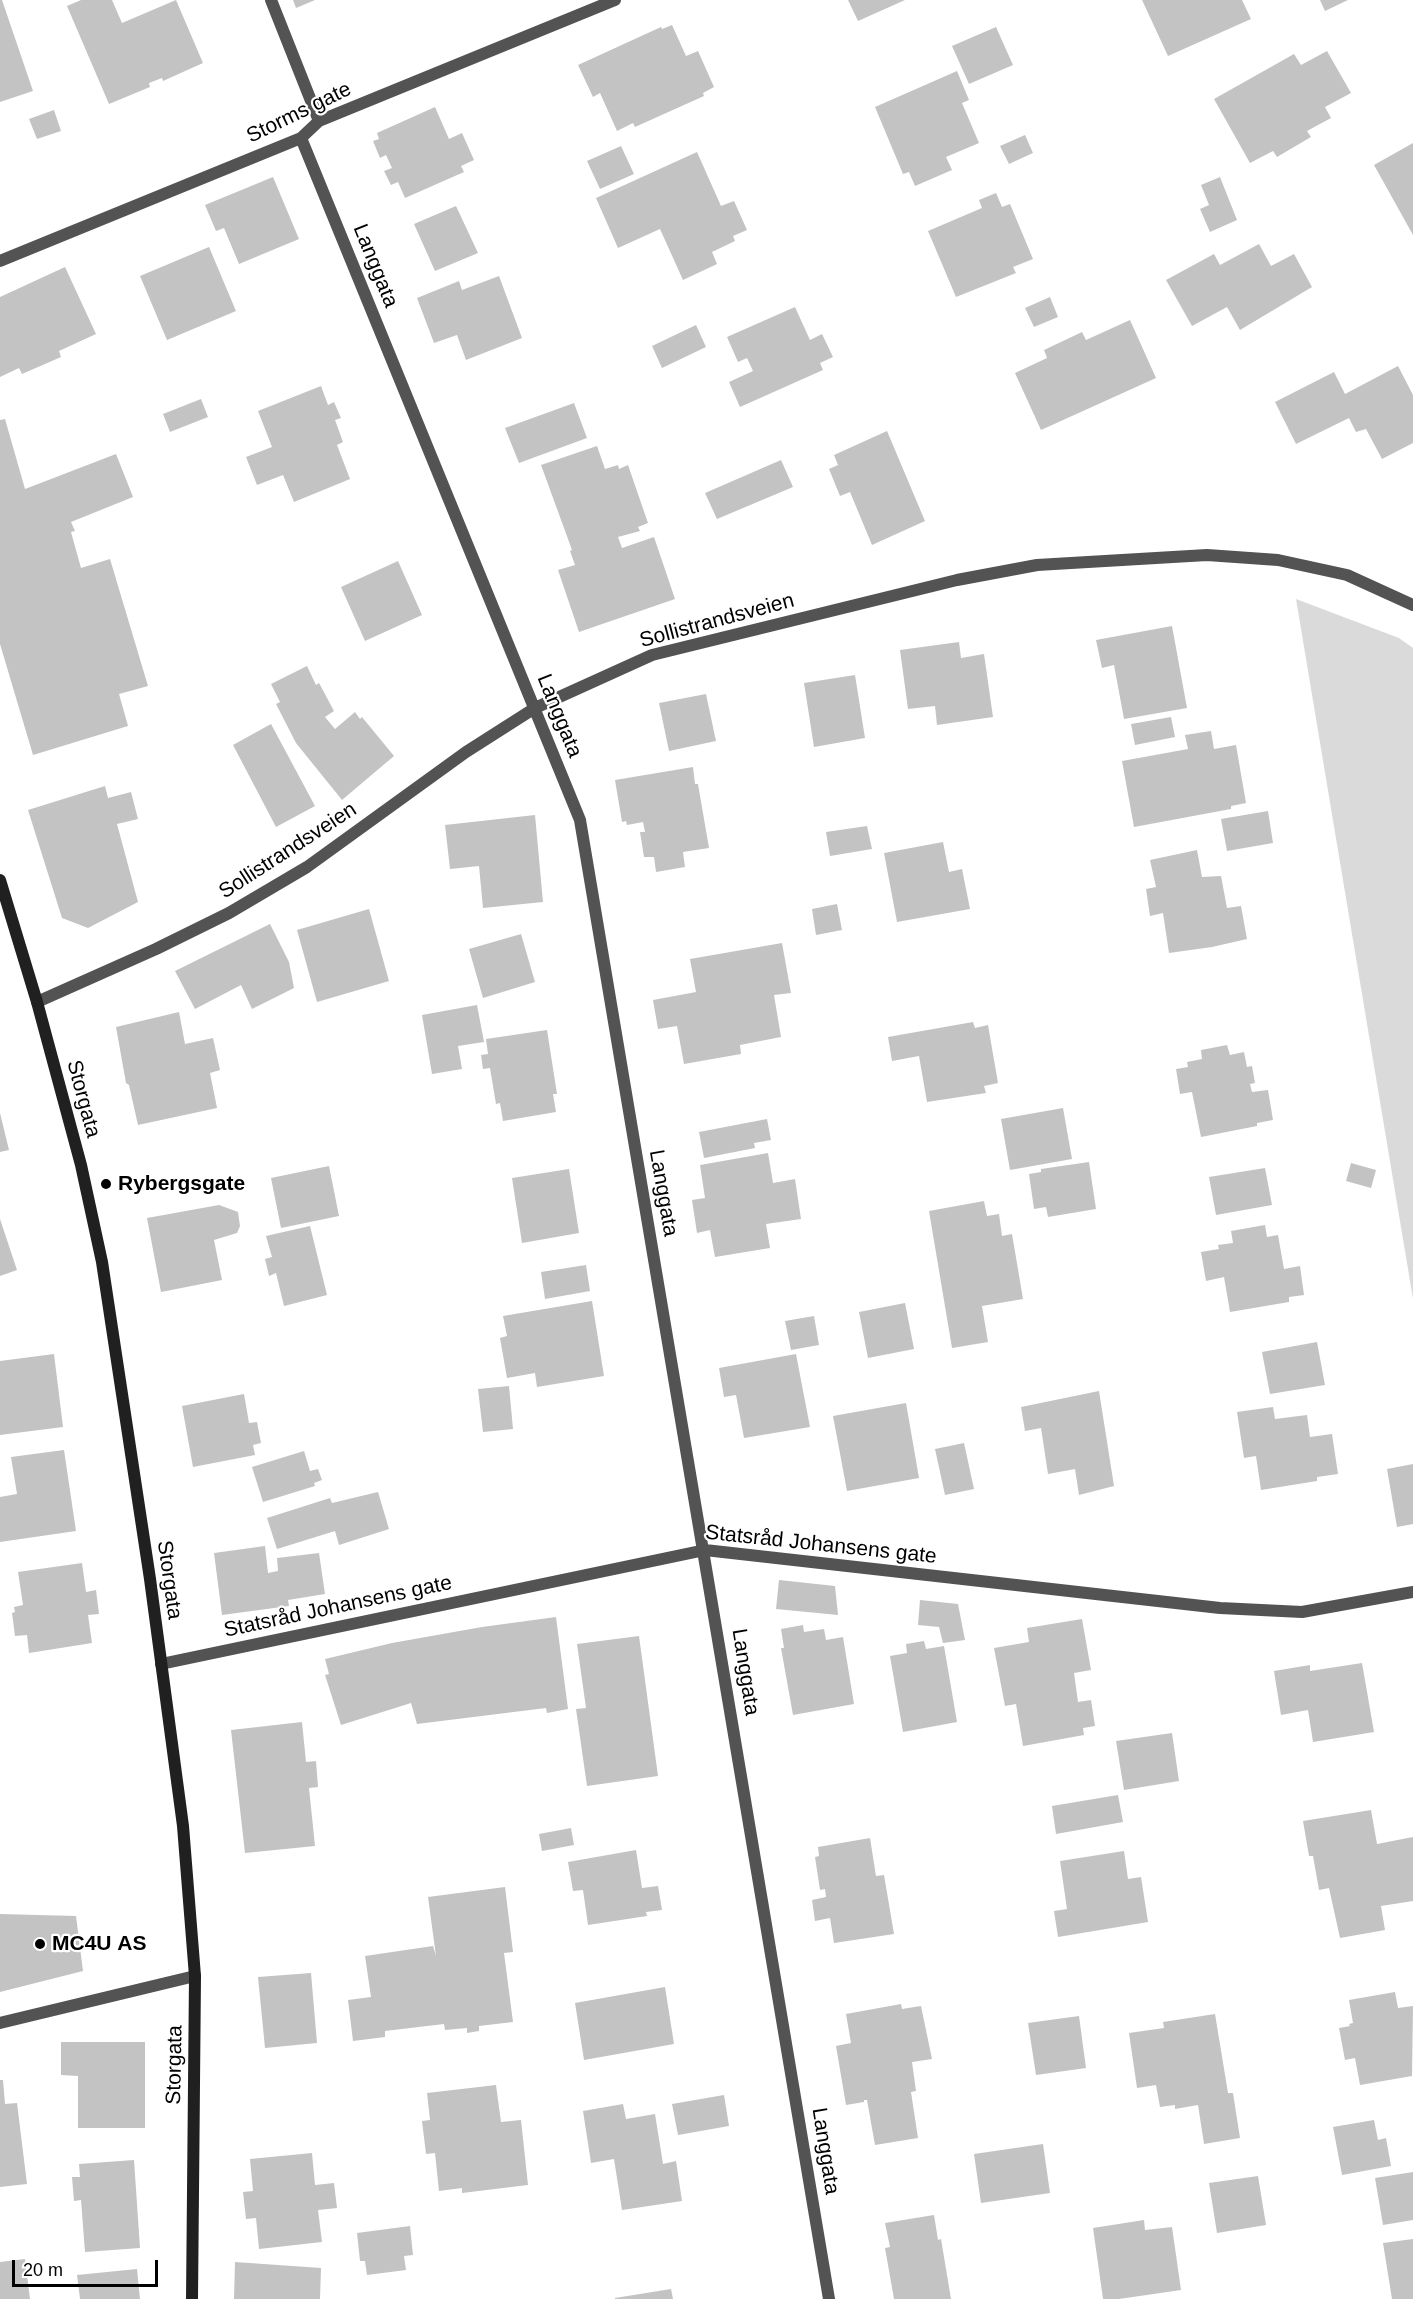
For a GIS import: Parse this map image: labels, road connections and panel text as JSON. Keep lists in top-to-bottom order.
{
  "streets": {
    "main road": ["Storgata"],
    "street": [
      "Storms gate",
      "Langgata",
      "Sollistrandsveien",
      "Statsråd Johansens gate"
    ]
  },
  "crossings": [
    ["Storms gate", "Langgata"],
    ["Langgata", "Sollistrandsveien"],
    ["Langgata", "Statsråd Johansens gate"],
    ["Sollistrandsveien", "Storgata"],
    ["Storgata", "Statsråd Johansens gate"]
  ],
  "places": ["Rybergsgate", "MC4U AS"],
  "scale_bar": "20 m"
}
